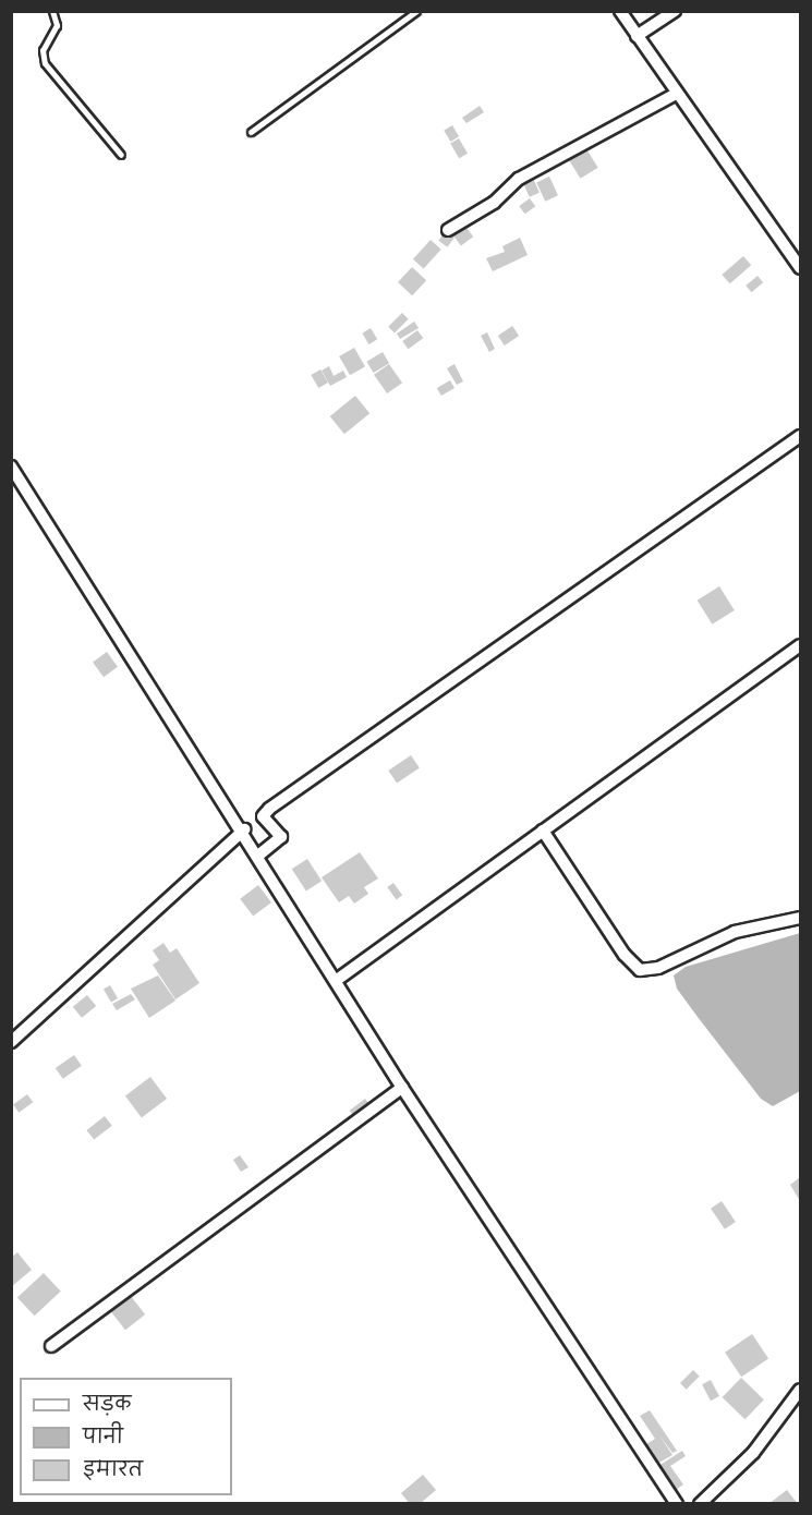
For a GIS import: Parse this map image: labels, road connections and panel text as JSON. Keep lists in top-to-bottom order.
{
  "legend": ["सड़क", "पानी", "इमारत"]
}
